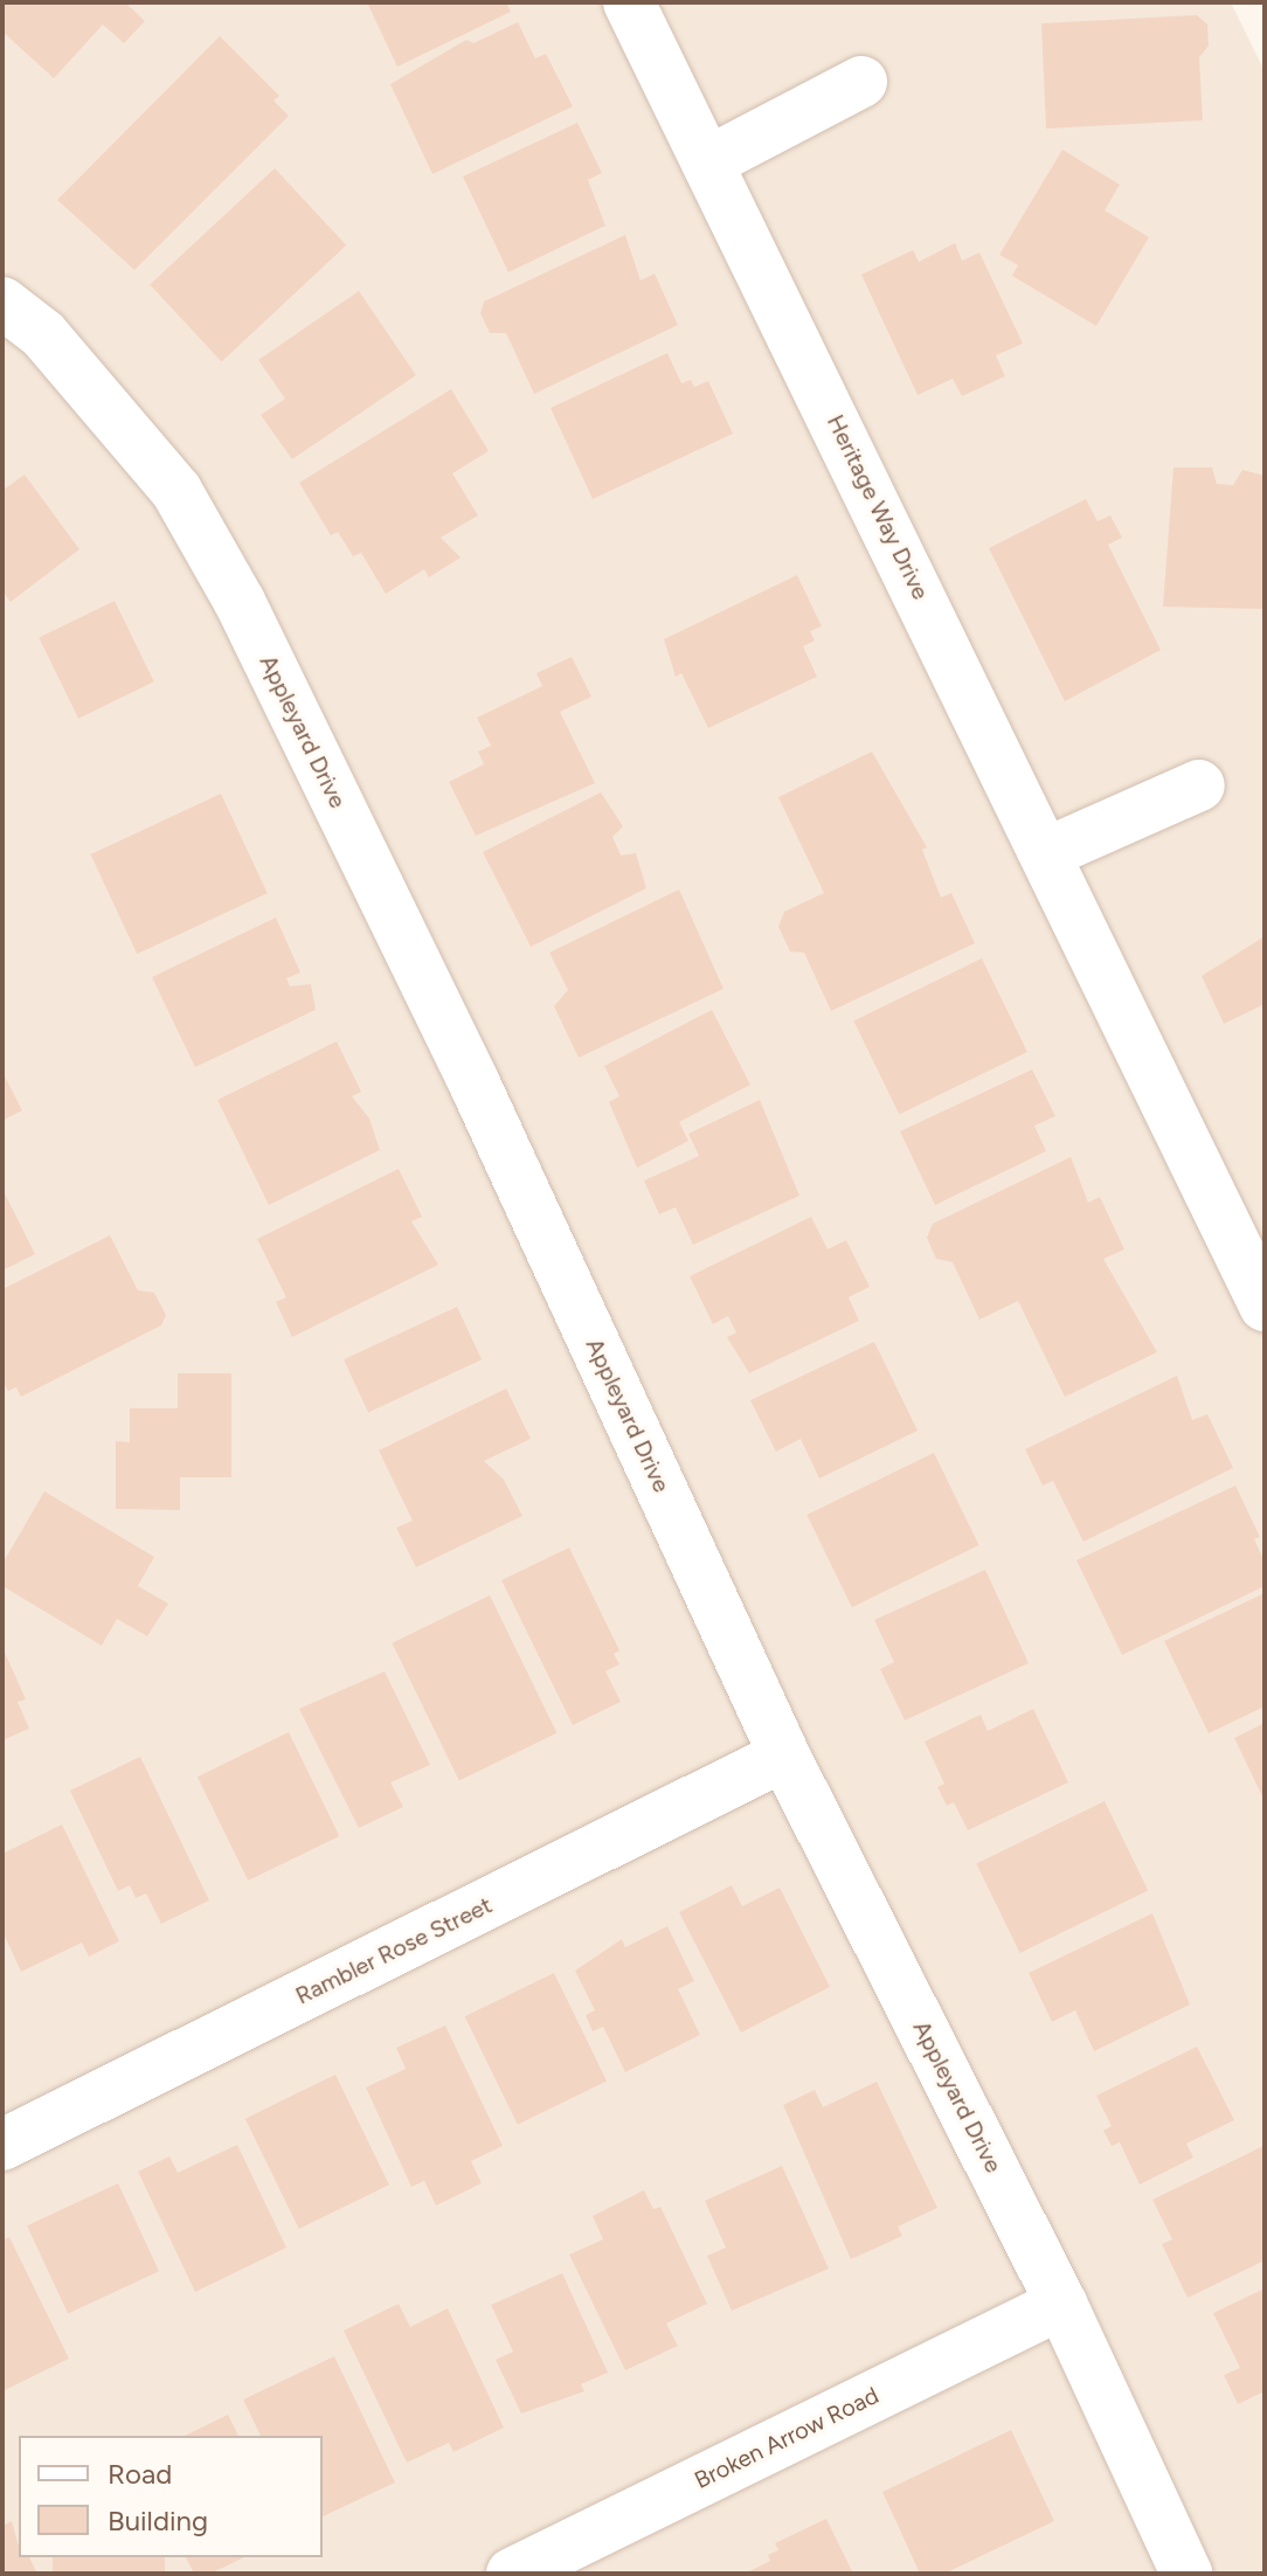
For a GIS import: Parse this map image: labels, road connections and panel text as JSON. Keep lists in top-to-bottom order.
{
  "streets": {
    "street": [
      "Heritage Way Drive",
      "Appleyard Drive",
      "Rambler Rose Street",
      "Broken Arrow Road"
    ]
  },
  "crossings": [
    ["Appleyard Drive", "Rambler Rose Street"],
    ["Appleyard Drive", "Broken Arrow Road"]
  ],
  "legend": ["Road", "Building"]
}
